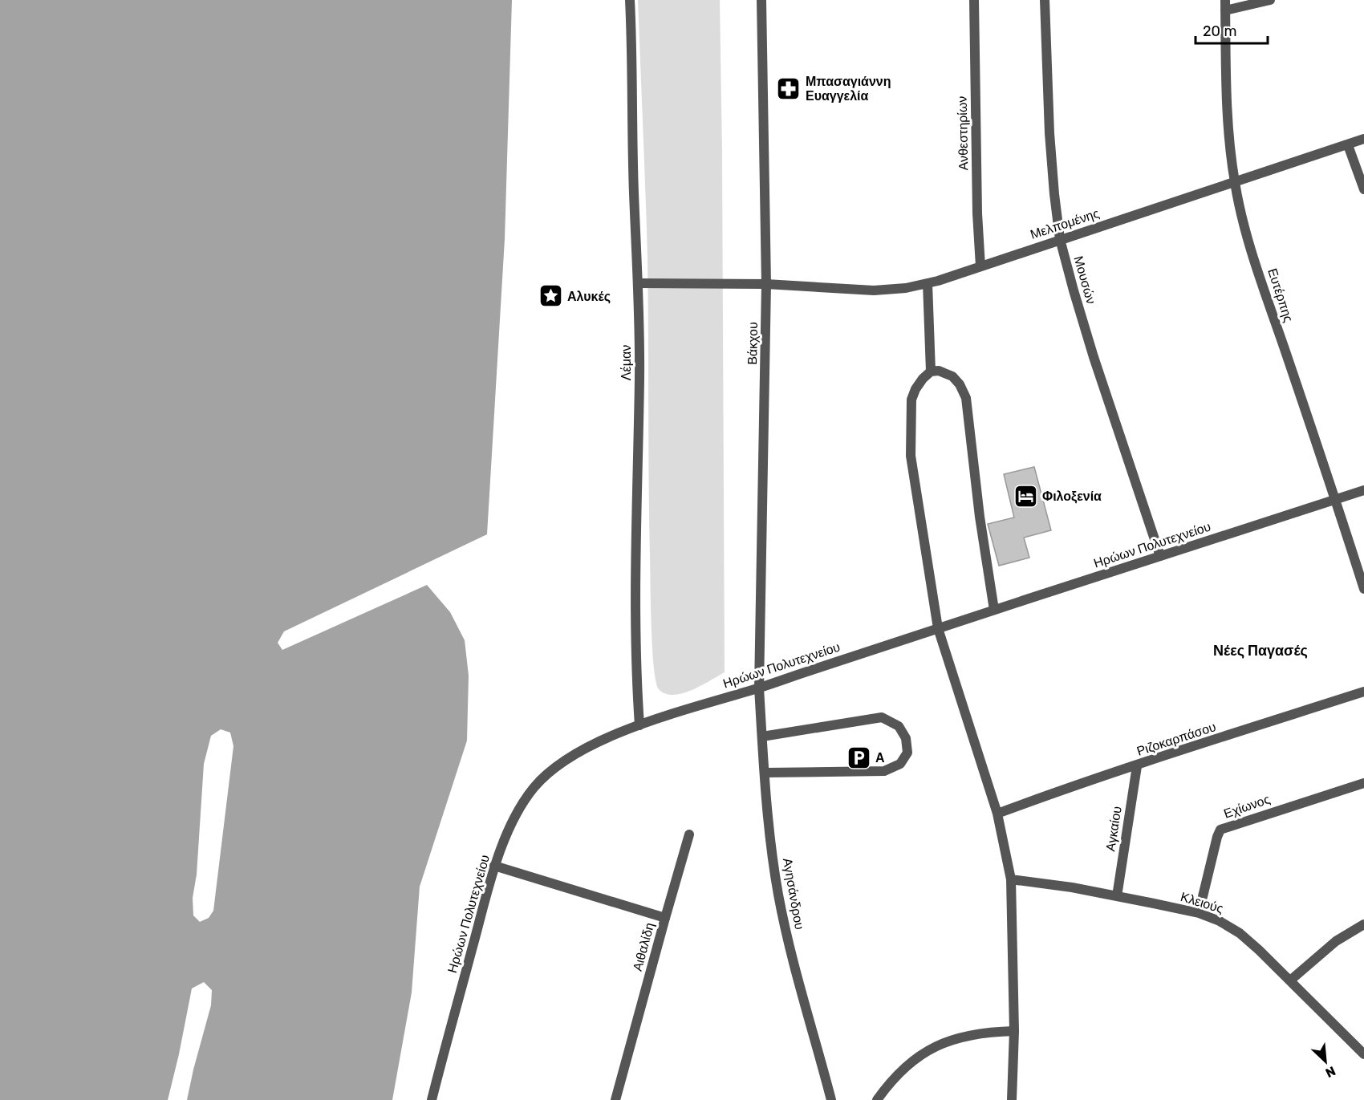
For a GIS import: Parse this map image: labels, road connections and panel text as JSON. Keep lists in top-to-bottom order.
{
  "streets": {
    "street": [
      "Ανθεστηρίων",
      "Μελπομένης",
      "Μουσών",
      "Ευτέρπης",
      "Βάκχου",
      "Λέμαν",
      "Ηρώων Πολυτεχνείου",
      "Ριζοκαρπάσου",
      "Εχίωνος",
      "Αγκαίου",
      "Αγησάνδρου",
      "Κλειούς",
      "Αιθαλίδη"
    ]
  },
  "crossings": [
    ["Ανθεστηρίων", "Μελπομένης"],
    ["Μελπομένης", "Μουσών"],
    ["Μελπομένης", "Ευτέρπης"],
    ["Μελπομένης", "Βάκχου"],
    ["Μελπομένης", "Λέμαν"],
    ["Μουσών", "Ηρώων Πολυτεχνείου"],
    ["Ευτέρπης", "Ηρώων Πολυτεχνείου"],
    ["Βάκχου", "Ηρώων Πολυτεχνείου"],
    ["Βάκχου", "Αγησάνδρου"],
    ["Λέμαν", "Ηρώων Πολυτεχνείου"],
    ["Ηρώων Πολυτεχνείου", "Αγησάνδρου"],
    ["Ηρώων Πολυτεχνείου", "Αιθαλίδη"],
    ["Ριζοκαρπάσου", "Αγκαίου"],
    ["Εχίωνος", "Κλειούς"],
    ["Αγκαίου", "Κλειούς"]
  ],
  "districts": ["Νέες Παγασές"],
  "places": {
    "pharmacy": ["Μπασαγιάννη Ευαγγελία"],
    "place": ["Αλυκές"],
    "hotel": ["Φιλοξενία"],
    "parking": ["Α"]
  },
  "scale_bar": "20 m",
  "north": "bottom right"
}
